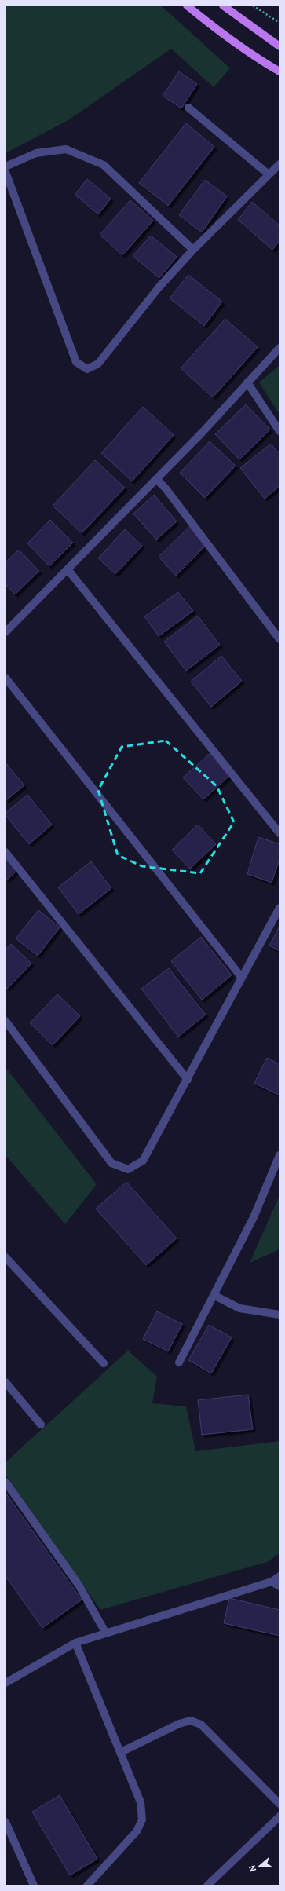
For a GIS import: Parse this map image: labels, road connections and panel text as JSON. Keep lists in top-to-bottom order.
{
  "north": "left"
}
